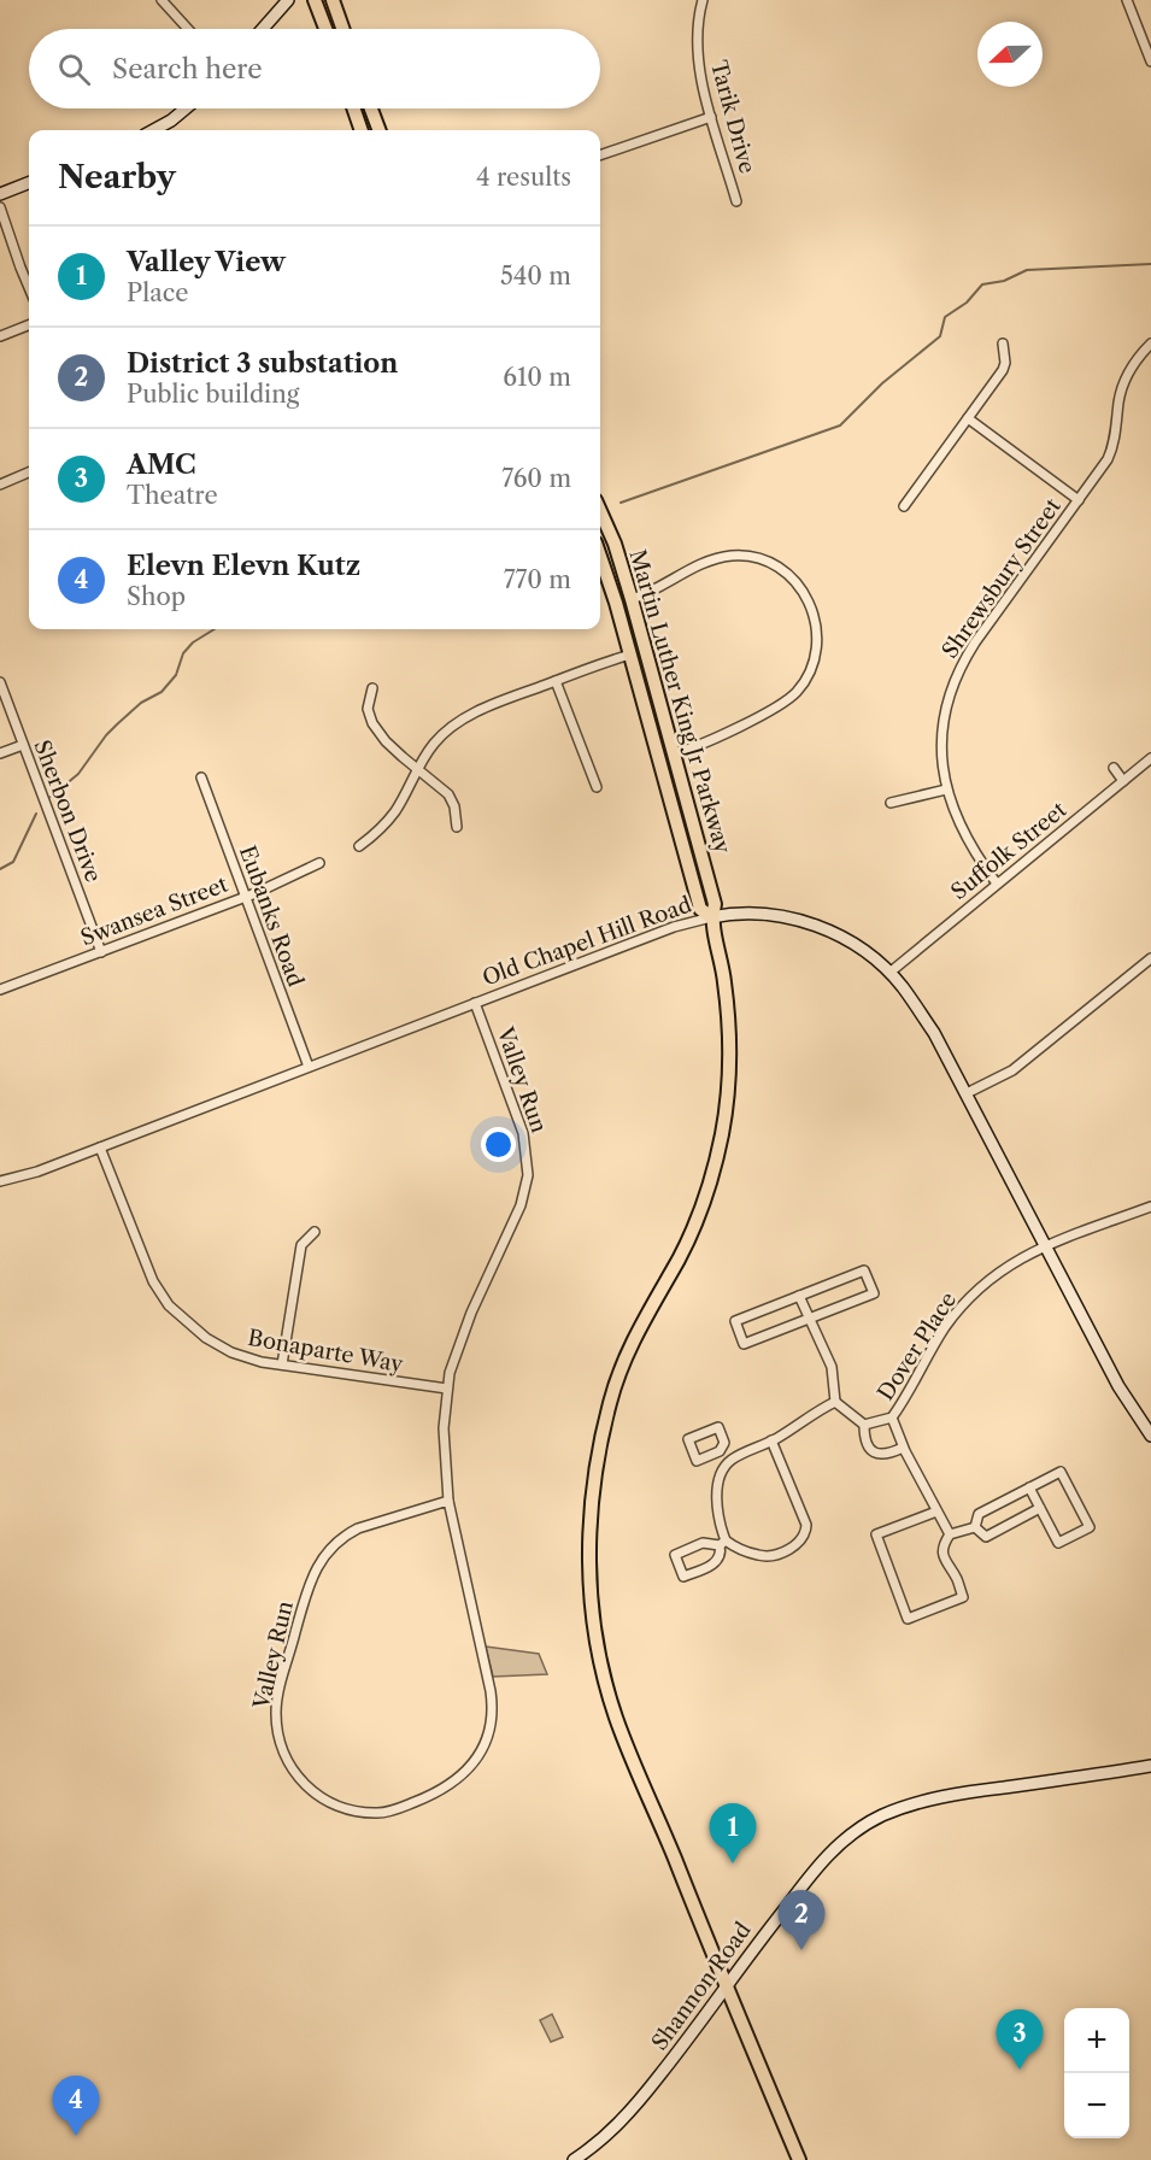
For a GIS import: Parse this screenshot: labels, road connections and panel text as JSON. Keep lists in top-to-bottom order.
{
  "streets": {
    "main road": ["Martin Luther King Jr Parkway"],
    "street": [
      "Tarik Drive",
      "Shrewsbury Street",
      "Sherbon Drive",
      "Suffolk Street",
      "Swansea Street",
      "Eubanks Road",
      "Old Chapel Hill Road",
      "Valley Run",
      "Dover Place",
      "Bonaparte Way",
      "Shannon Road"
    ]
  },
  "crossings": [
    ["Shrewsbury Street", "Suffolk Street"],
    ["Martin Luther King Jr Parkway", "Old Chapel Hill Road"],
    ["Martin Luther King Jr Parkway", "Shannon Road"],
    ["Sherbon Drive", "Swansea Street"],
    ["Suffolk Street", "Old Chapel Hill Road"],
    ["Swansea Street", "Eubanks Road"],
    ["Eubanks Road", "Old Chapel Hill Road"],
    ["Old Chapel Hill Road", "Valley Run"],
    ["Old Chapel Hill Road", "Dover Place"],
    ["Old Chapel Hill Road", "Bonaparte Way"],
    ["Valley Run", "Bonaparte Way"]
  ],
  "north": "left",
  "page": {
    "search": "Search here",
    "heading": ["Nearby", "4 results"],
    "list": [
      {
        "mark": "1",
        "name": "Valley View",
        "note": "Place",
        "value": "540 m"
      },
      {
        "mark": "2",
        "name": "District 3 substation",
        "note": "Public building",
        "value": "610 m"
      },
      {
        "mark": "3",
        "name": "AMC",
        "note": "Theatre",
        "value": "760 m"
      },
      {
        "mark": "4",
        "name": "Elevn Elevn Kutz",
        "note": "Shop",
        "value": "770 m"
      }
    ],
    "pins": [
      "1",
      "2",
      "3",
      "4"
    ],
    "map_buttons": ["+", "−"]
  }
}
